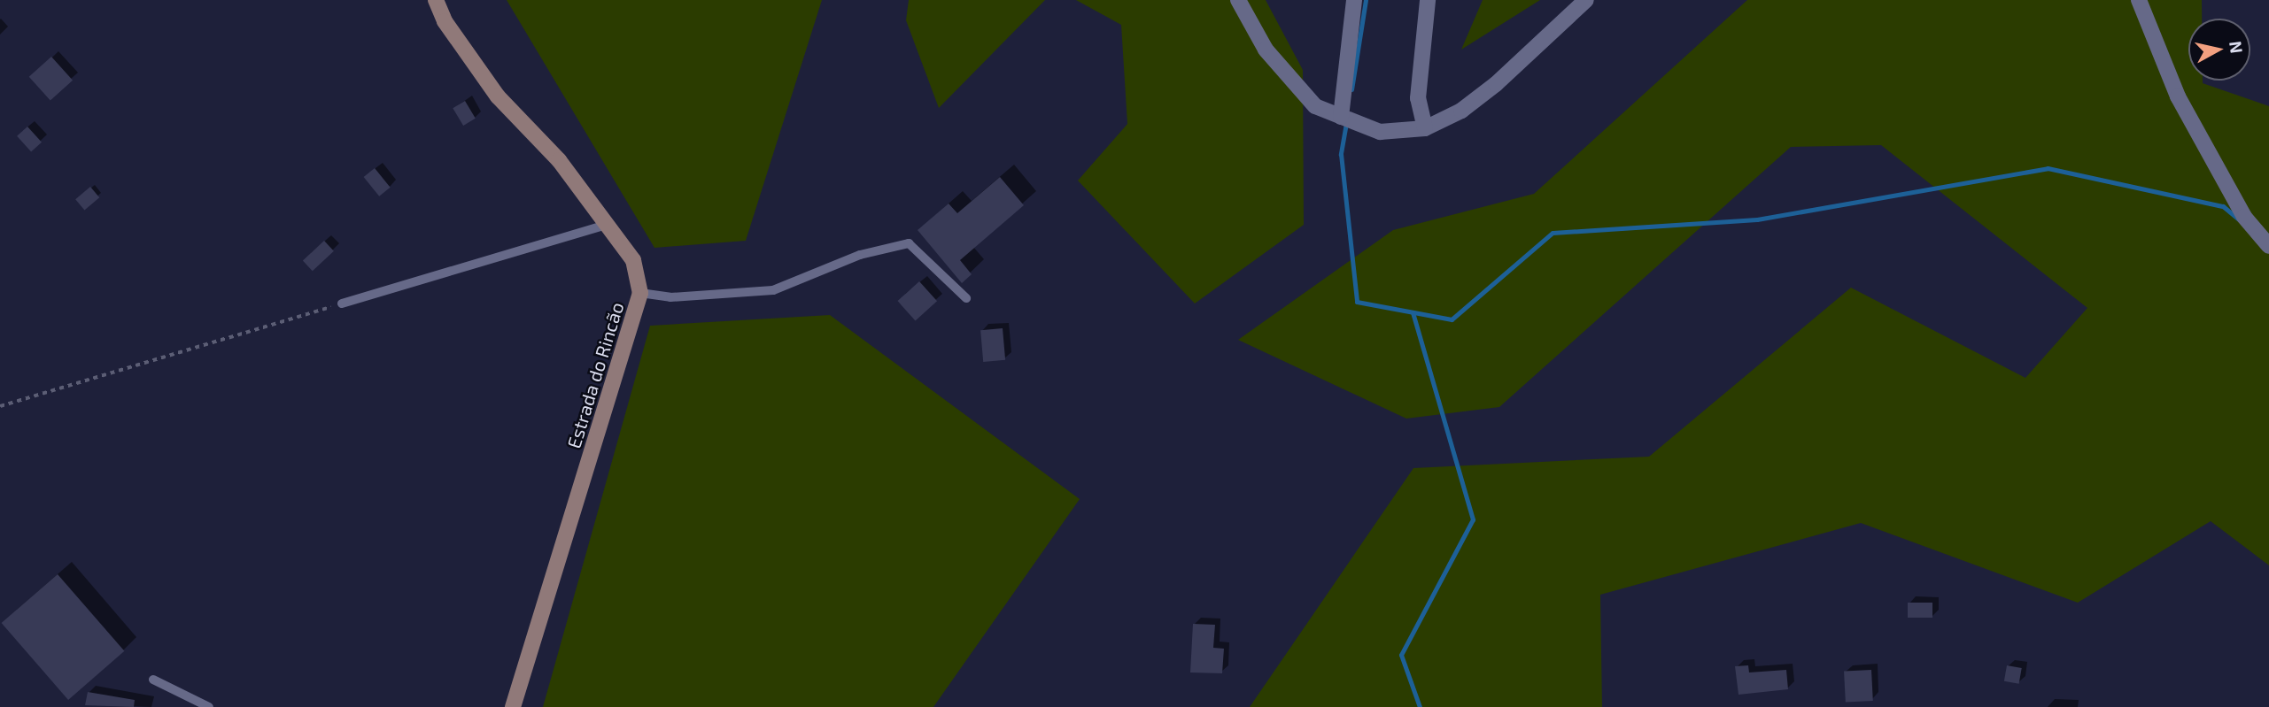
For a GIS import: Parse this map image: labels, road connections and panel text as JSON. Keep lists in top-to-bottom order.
{
  "streets": {
    "street": ["Estrada do Rincão"]
  },
  "north": "right"
}
